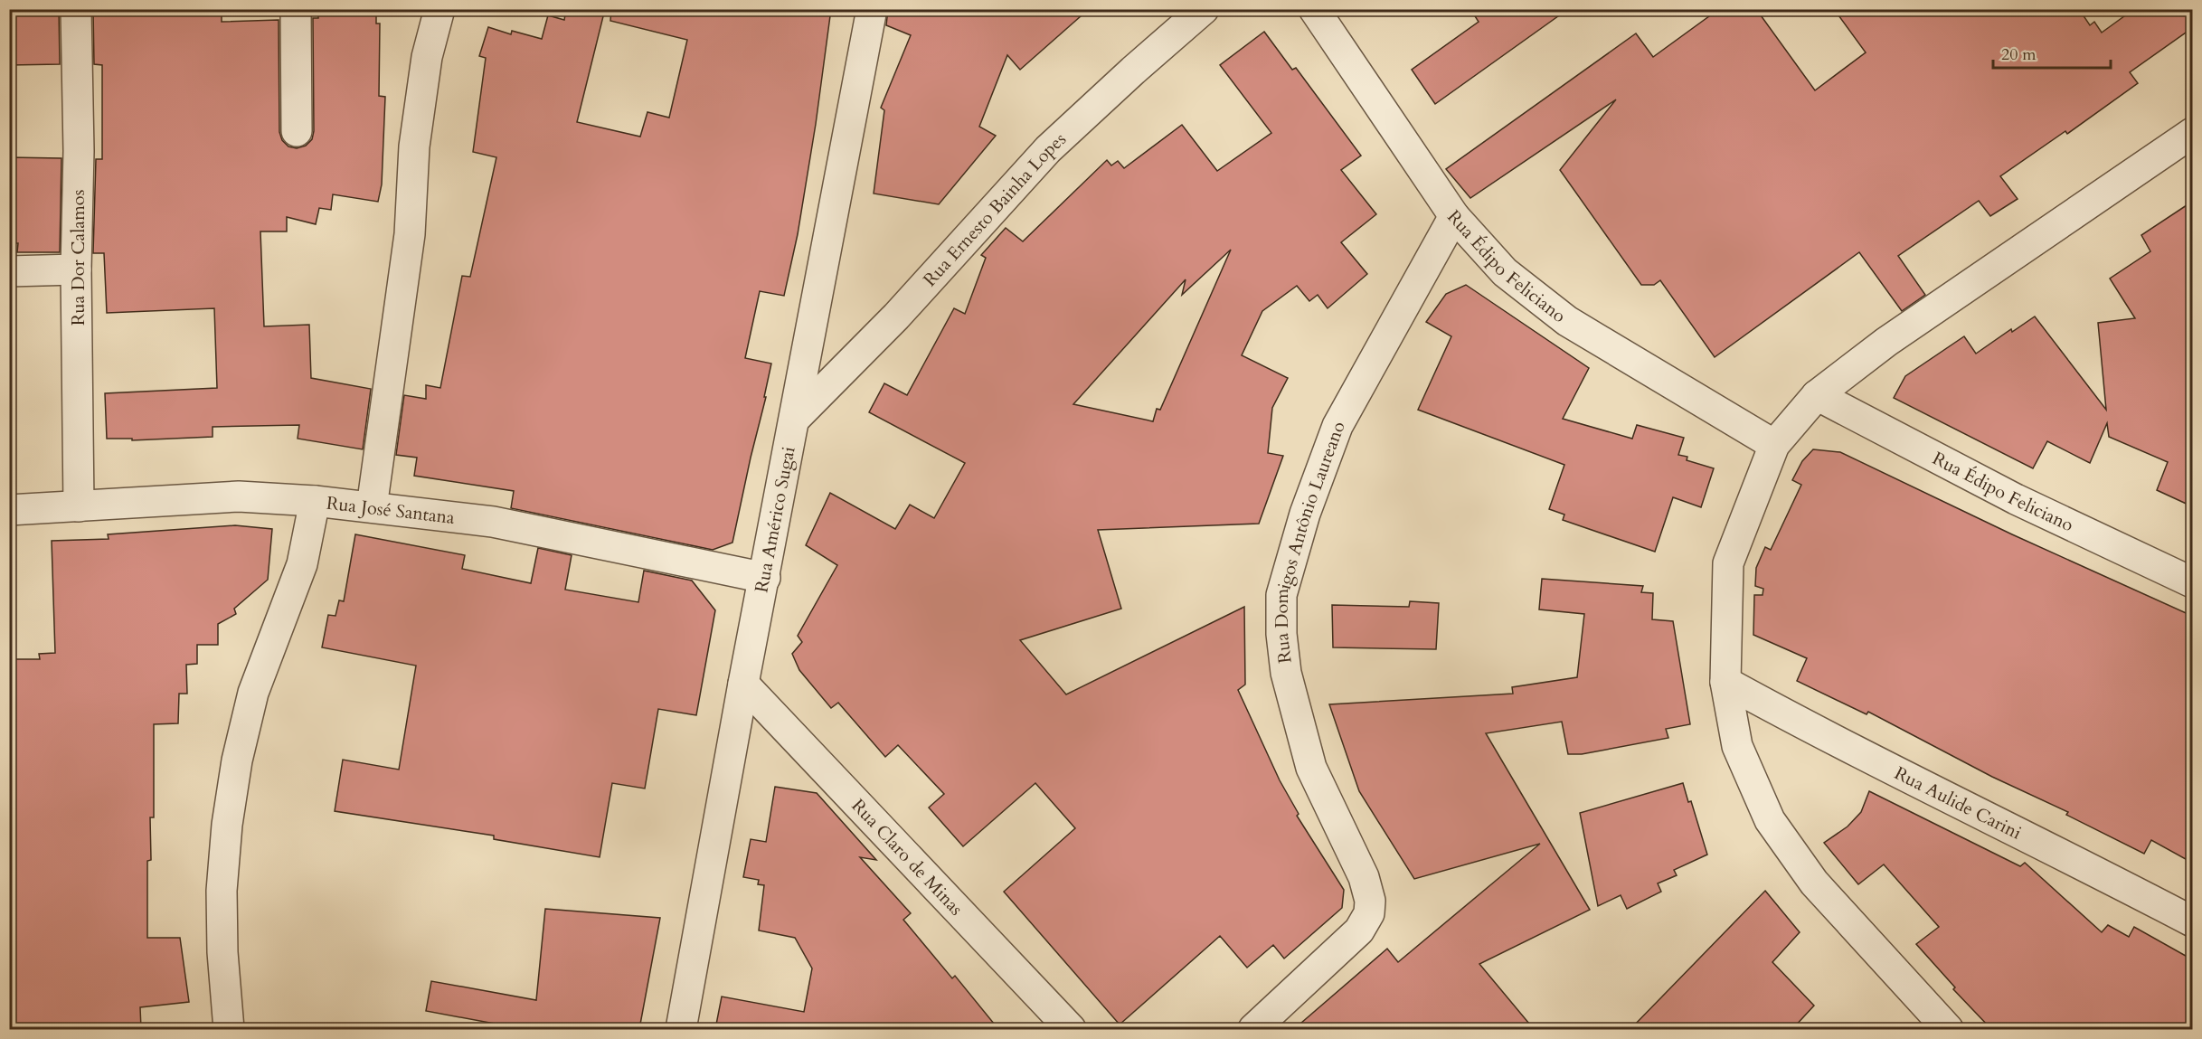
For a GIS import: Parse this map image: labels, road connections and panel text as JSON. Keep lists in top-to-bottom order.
{
  "streets": {
    "street": [
      "Rua Ernesto Bainha Lopes",
      "Rua Dor Calamos",
      "Rua Édipo Feliciano",
      "Rua José Santana",
      "Rua Américo Sugai",
      "Rua Domigos Antônio Laureano",
      "Rua Aulide Carini",
      "Rua Claro de Minas"
    ]
  },
  "crossings": [
    ["Rua Ernesto Bainha Lopes", "Rua Américo Sugai"],
    ["Rua Dor Calamos", "Rua José Santana"],
    ["Rua Édipo Feliciano", "Rua Domigos Antônio Laureano"],
    ["Rua José Santana", "Rua Américo Sugai"],
    ["Rua Américo Sugai", "Rua Claro de Minas"]
  ],
  "scale_bar": "20 m"
}
